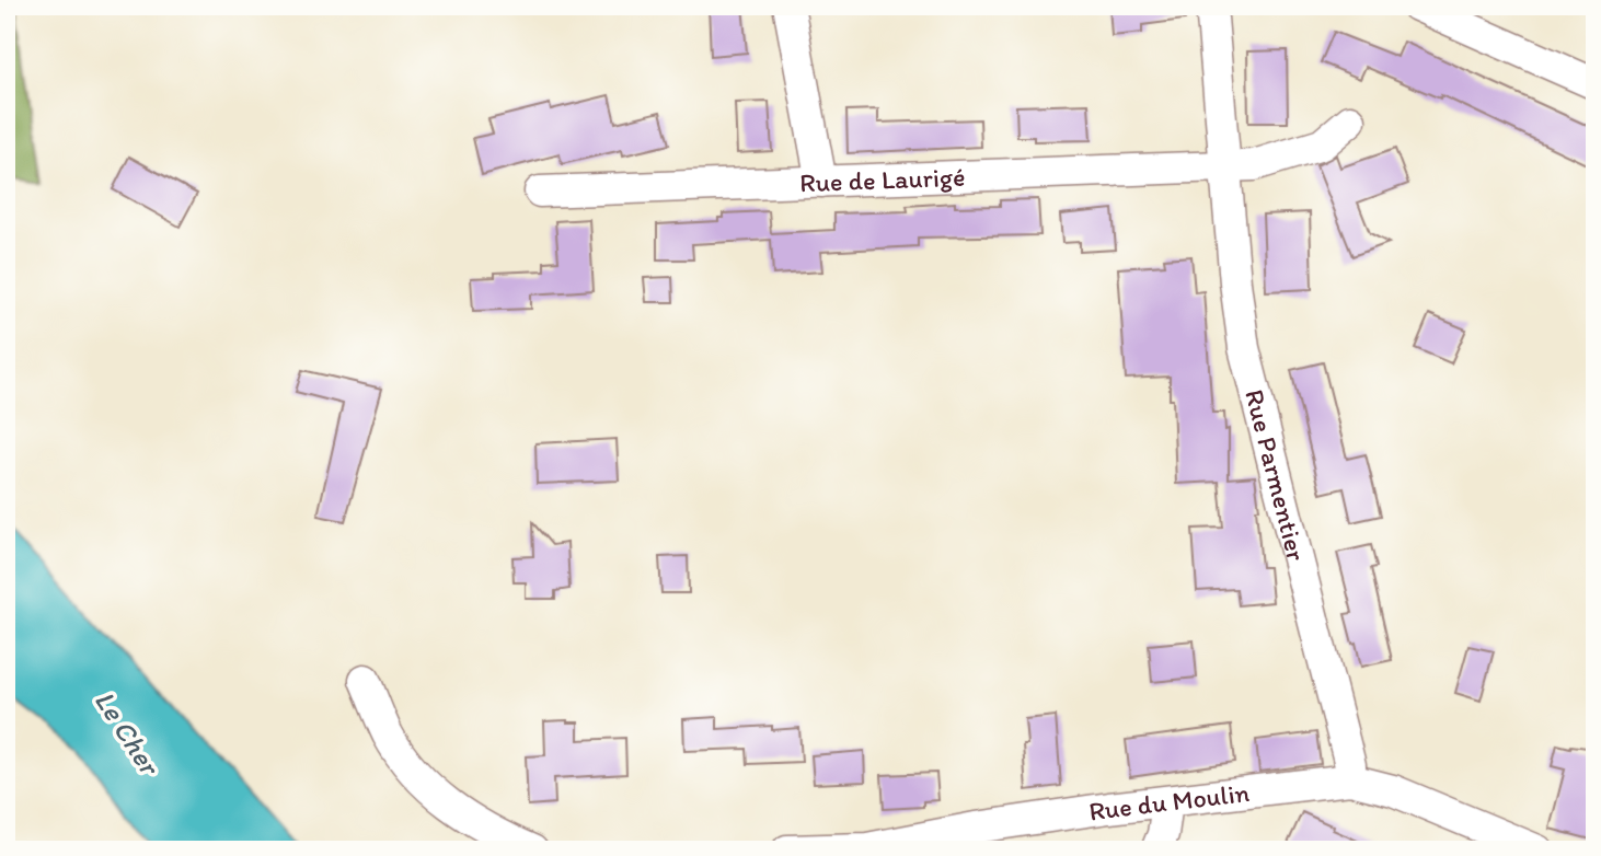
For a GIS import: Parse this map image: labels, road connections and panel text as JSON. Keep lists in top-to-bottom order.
{
  "streets": {
    "street": ["Rue de Laurigé", "Rue Parmentier", "Rue du Moulin"]
  },
  "crossings": [
    ["Rue de Laurigé", "Rue Parmentier"],
    ["Rue Parmentier", "Rue du Moulin"]
  ],
  "water": ["Le Cher"]
}
